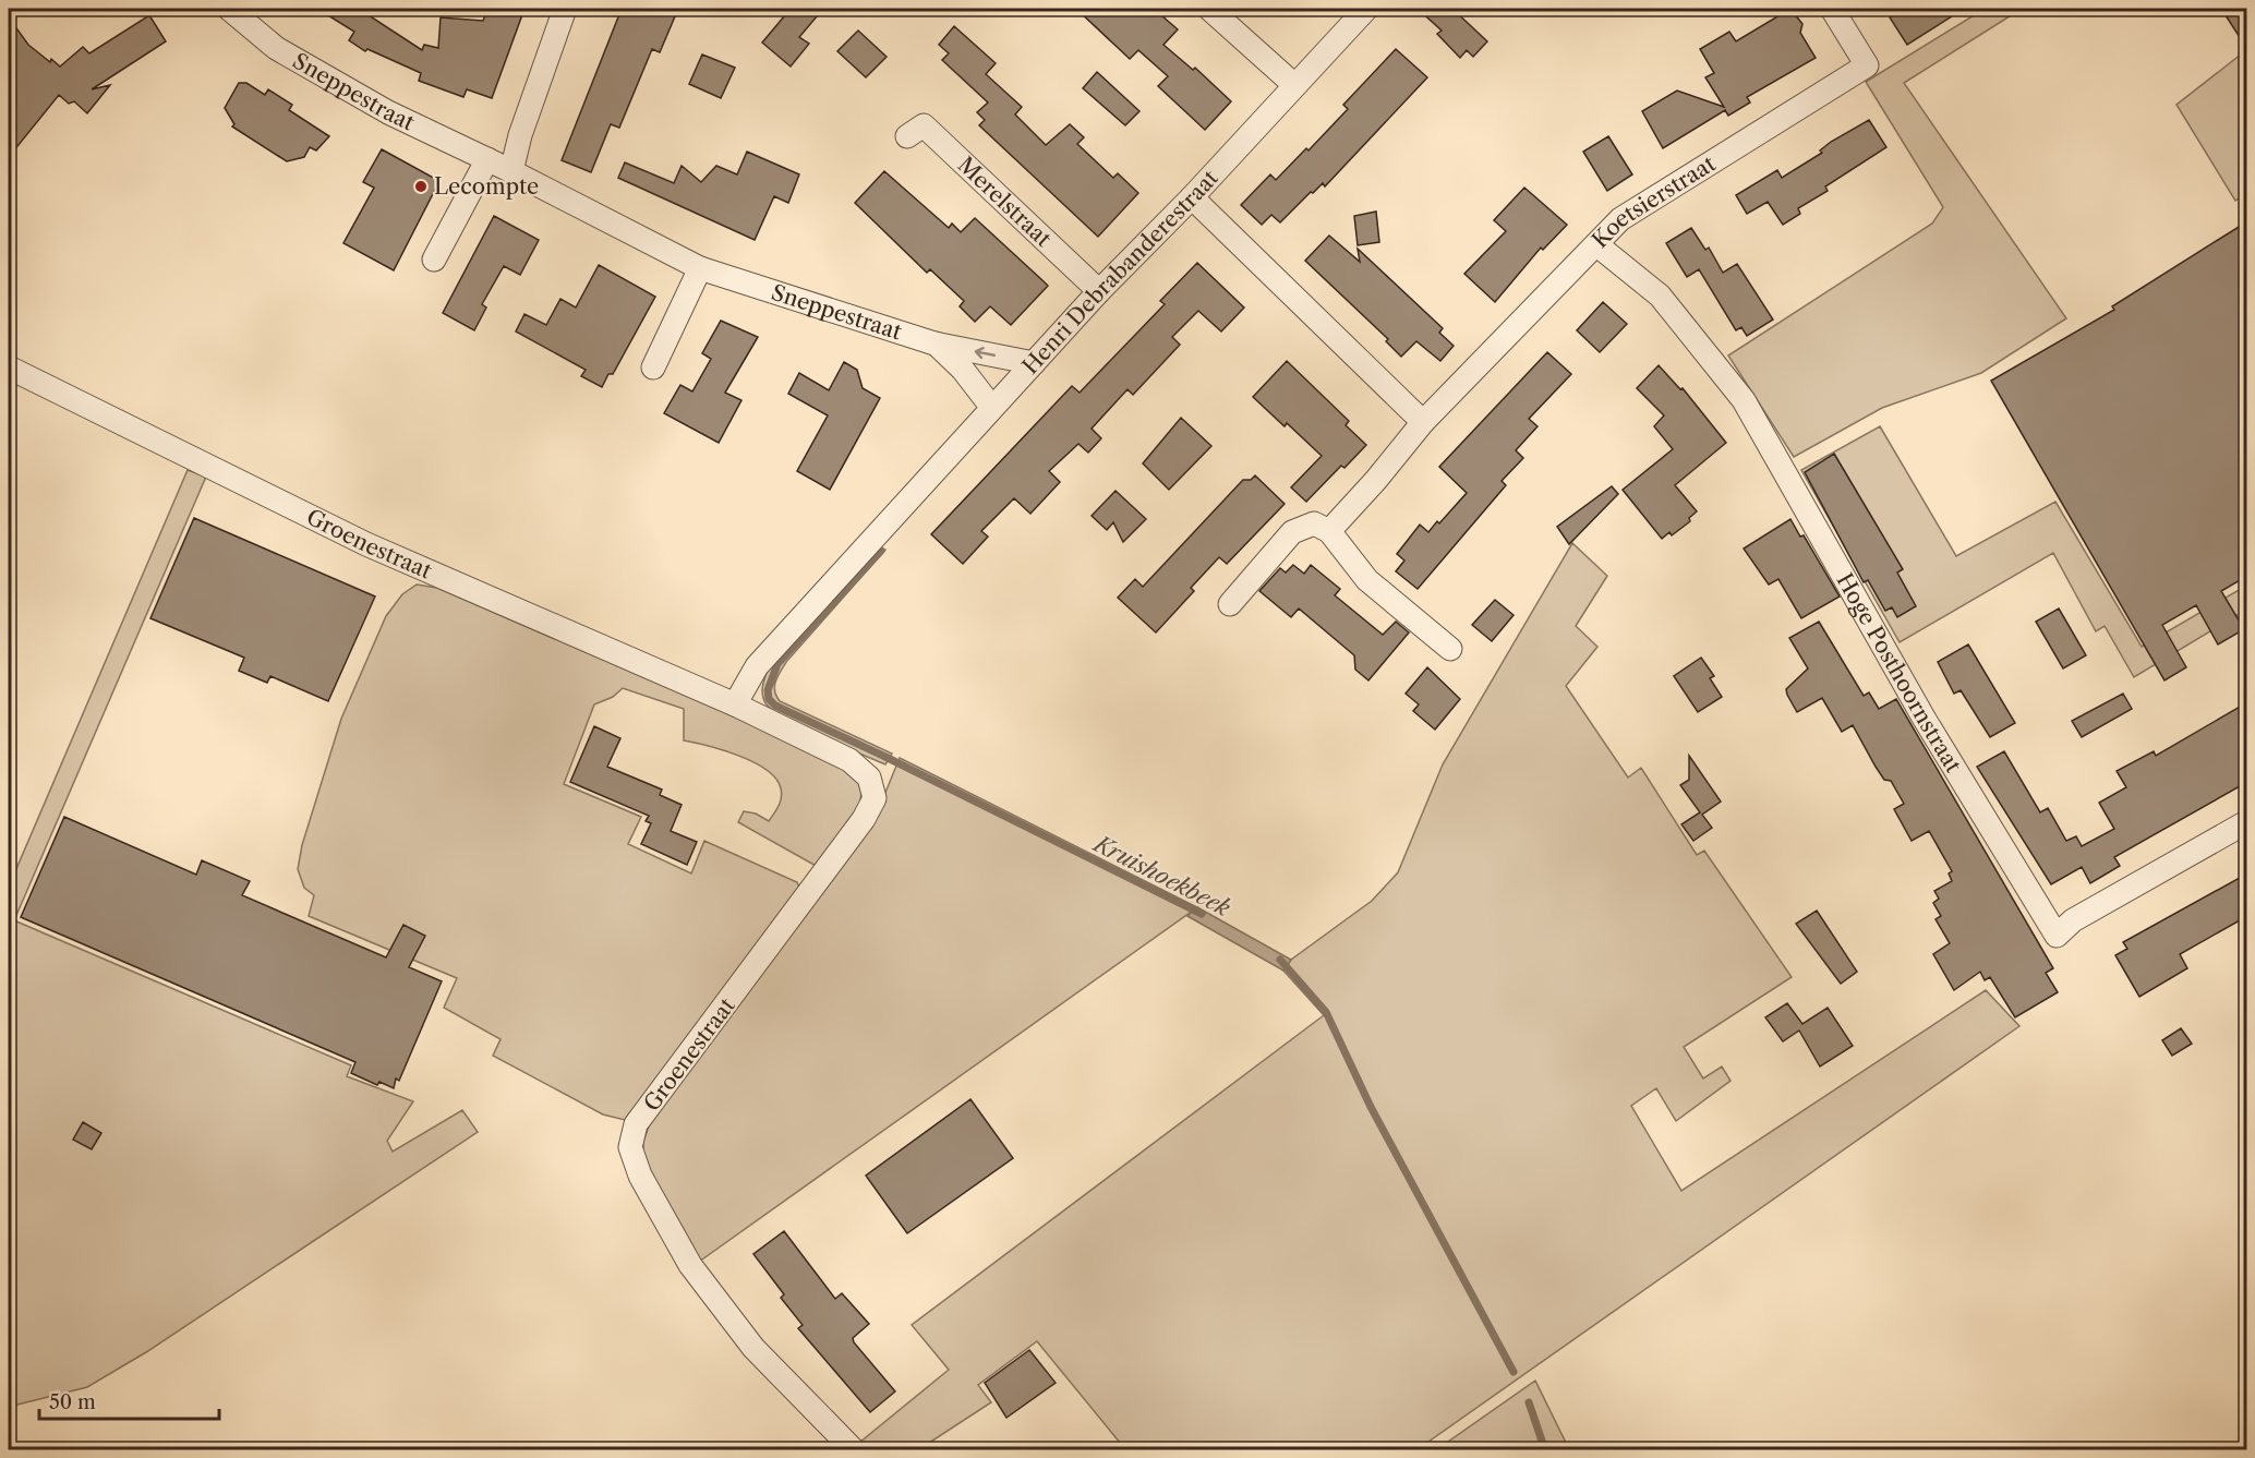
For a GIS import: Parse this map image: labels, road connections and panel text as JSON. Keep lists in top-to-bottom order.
{
  "streets": {
    "street": [
      "Sneppestraat",
      "Merelstraat",
      "Koetsierstraat",
      "Henri Debrabanderestraat",
      "Groenestraat",
      "Hoge Posthoornstraat"
    ]
  },
  "crossings": [
    ["Sneppestraat", "Henri Debrabanderestraat"],
    ["Merelstraat", "Henri Debrabanderestraat"],
    ["Koetsierstraat", "Hoge Posthoornstraat"],
    ["Henri Debrabanderestraat", "Groenestraat"]
  ],
  "water": ["Kruishoekbeek"],
  "places": ["Lecompte"],
  "scale_bar": "50 m"
}
